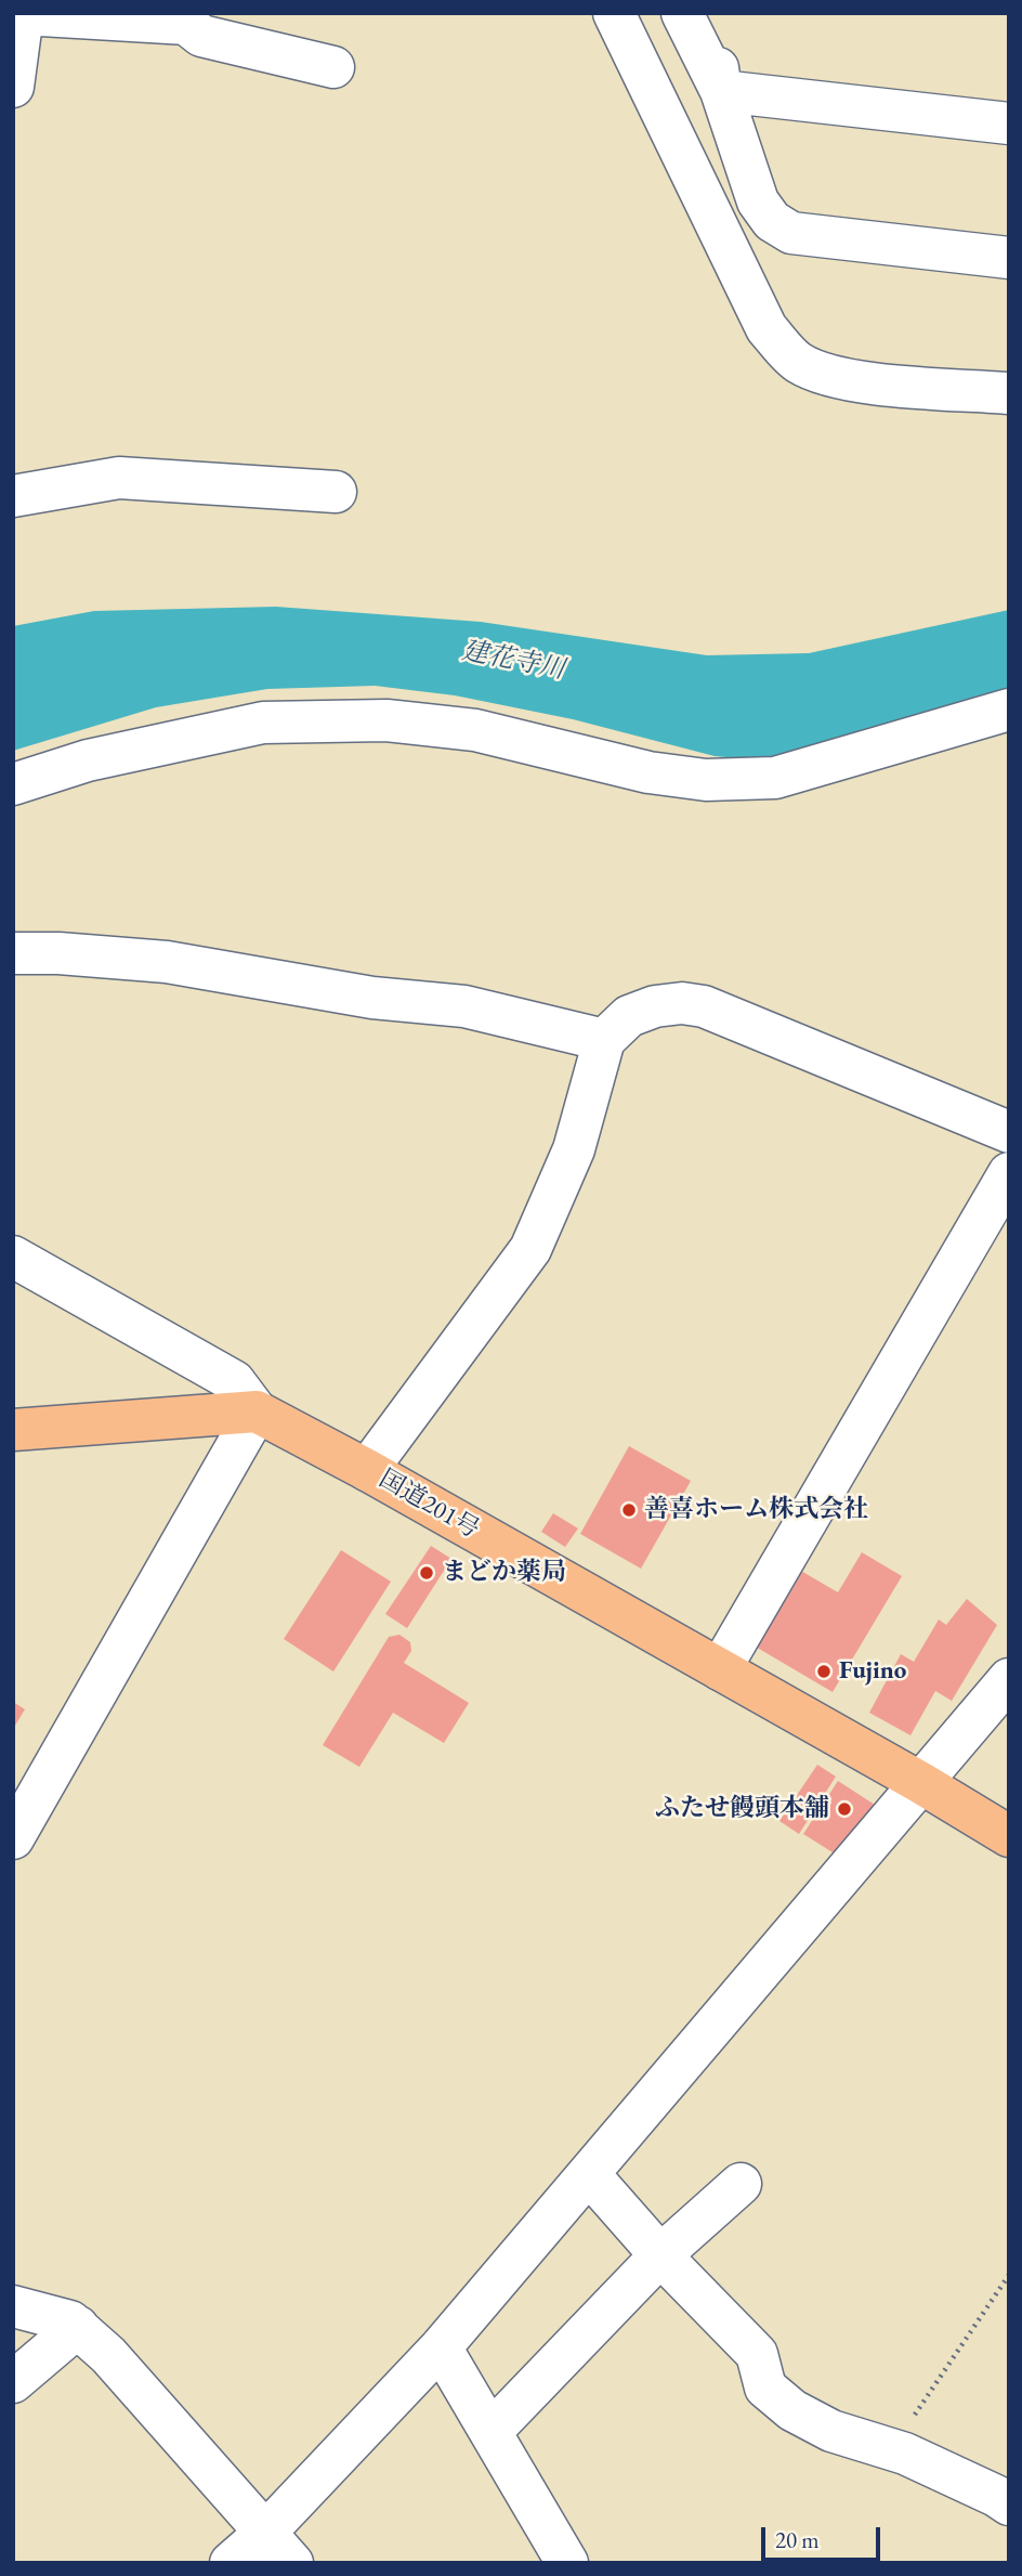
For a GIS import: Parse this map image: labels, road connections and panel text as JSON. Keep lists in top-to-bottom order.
{
  "streets": {
    "highway": ["国道201号"]
  },
  "water": ["建花寺川"],
  "places": [
    "善喜ホーム株式会社",
    "まどか薬局",
    "Fujino",
    "ふたせ饅頭本舗"
  ],
  "scale_bar": "20 m"
}
